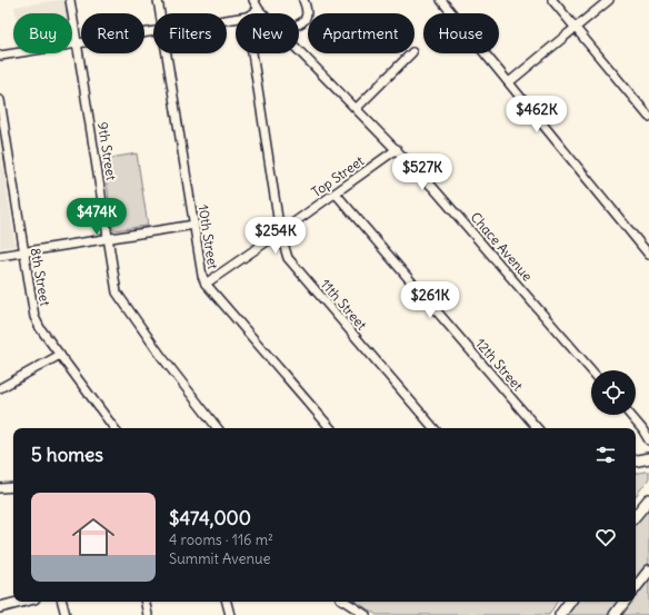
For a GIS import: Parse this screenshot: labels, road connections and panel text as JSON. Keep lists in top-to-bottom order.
{
  "streets": {
    "street": [
      "9th Street",
      "Top Street",
      "10th Street",
      "Chace Avenue",
      "8th Street",
      "11th Street",
      "12th Street"
    ]
  },
  "crossings": [
    ["Top Street", "10th Street"],
    ["Top Street", "Chace Avenue"],
    ["Top Street", "11th Street"],
    ["Top Street", "12th Street"]
  ],
  "page": {
    "chip": [
      "Buy",
      "Rent",
      "Filters",
      "New",
      "Apartment",
      "House"
    ],
    "price": [
      "$462K",
      "$527K",
      "$474K",
      "$254K",
      "$261K"
    ],
    "heading": "5 homes",
    "list": [
      {
        "name": "$474,000",
        "note": "4 rooms · 116 m² · Summit Avenue"
      }
    ]
  }
}
